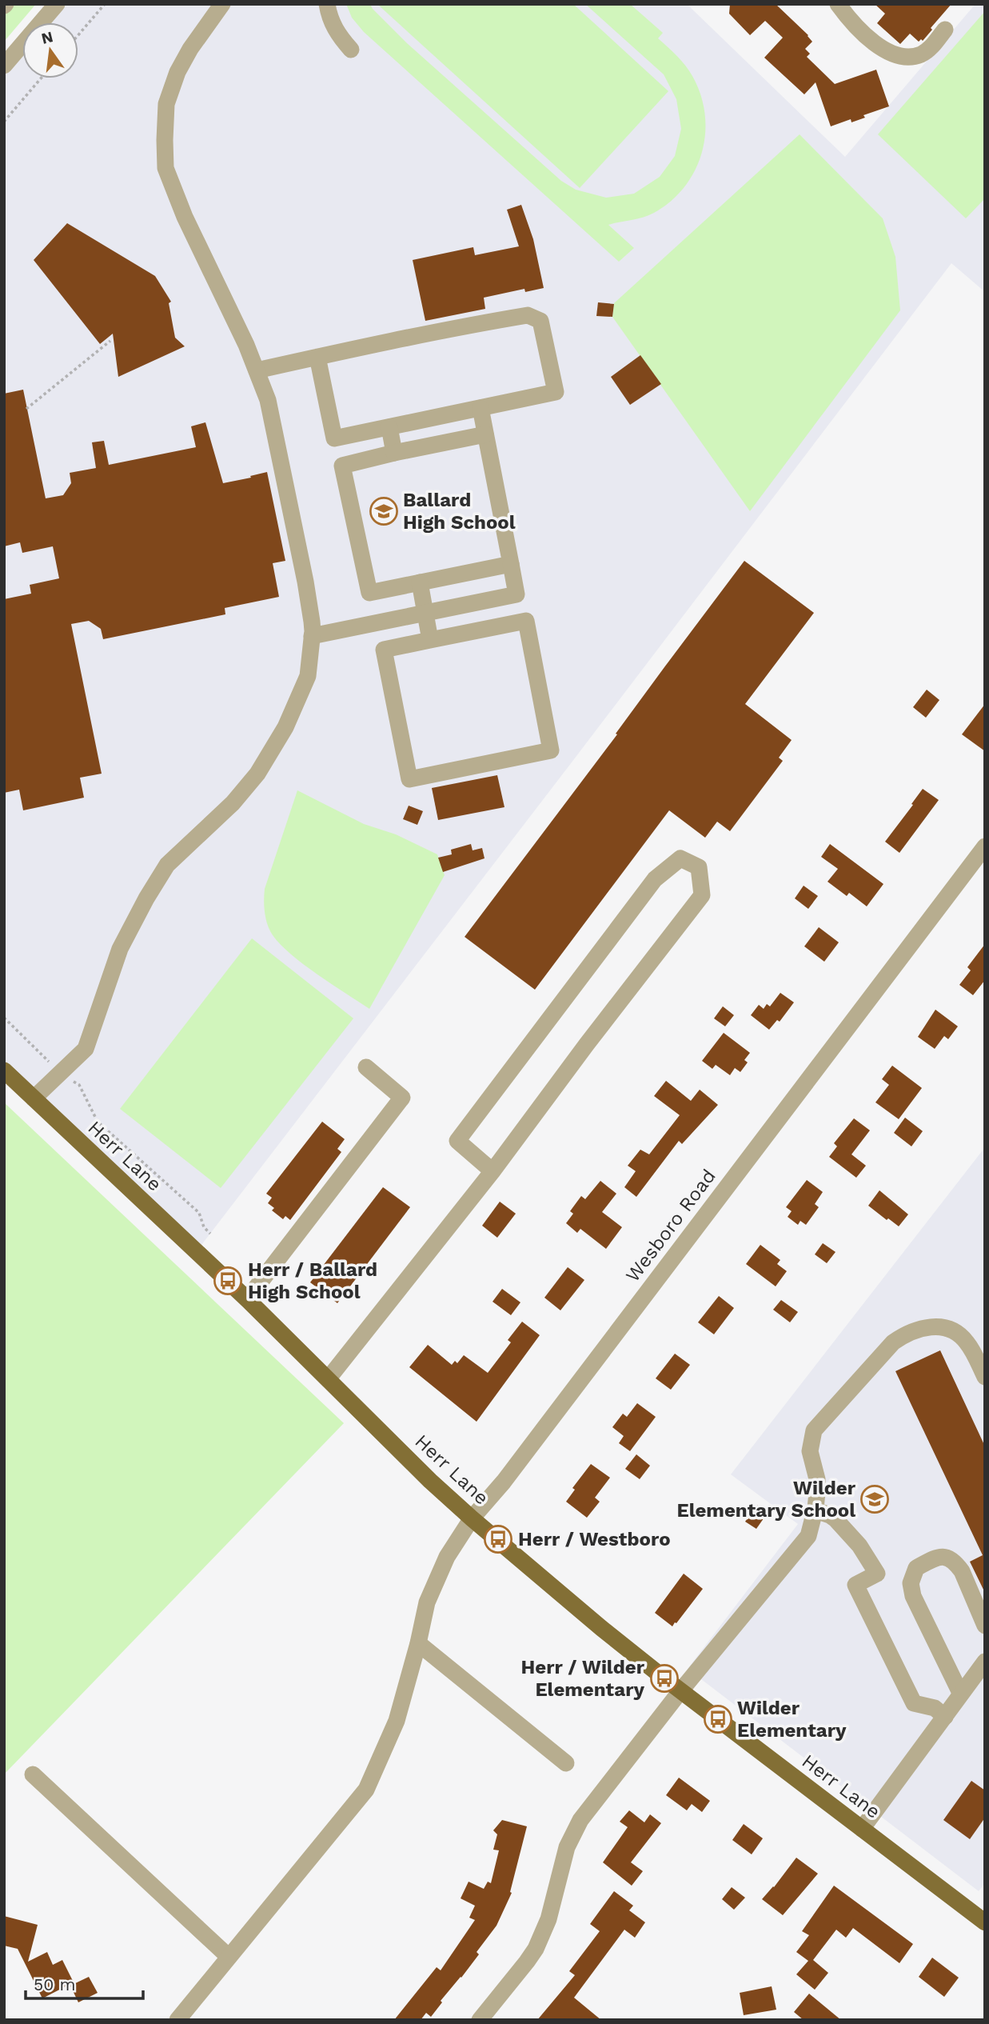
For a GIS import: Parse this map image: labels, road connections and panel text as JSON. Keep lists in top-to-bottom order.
{
  "streets": {
    "main road": ["Herr Lane"],
    "street": ["Wesboro Road"]
  },
  "crossings": [
    ["Herr Lane", "Wesboro Road"]
  ],
  "places": {
    "school or university": ["Ballard High School", "Wilder Elementary School"],
    "bus stop": [
      "Herr / Ballard High School",
      "Herr / Westboro",
      "Herr / Wilder Elementary",
      "Wilder Elementary"
    ]
  },
  "scale_bar": "50 m",
  "north": "top"
}
